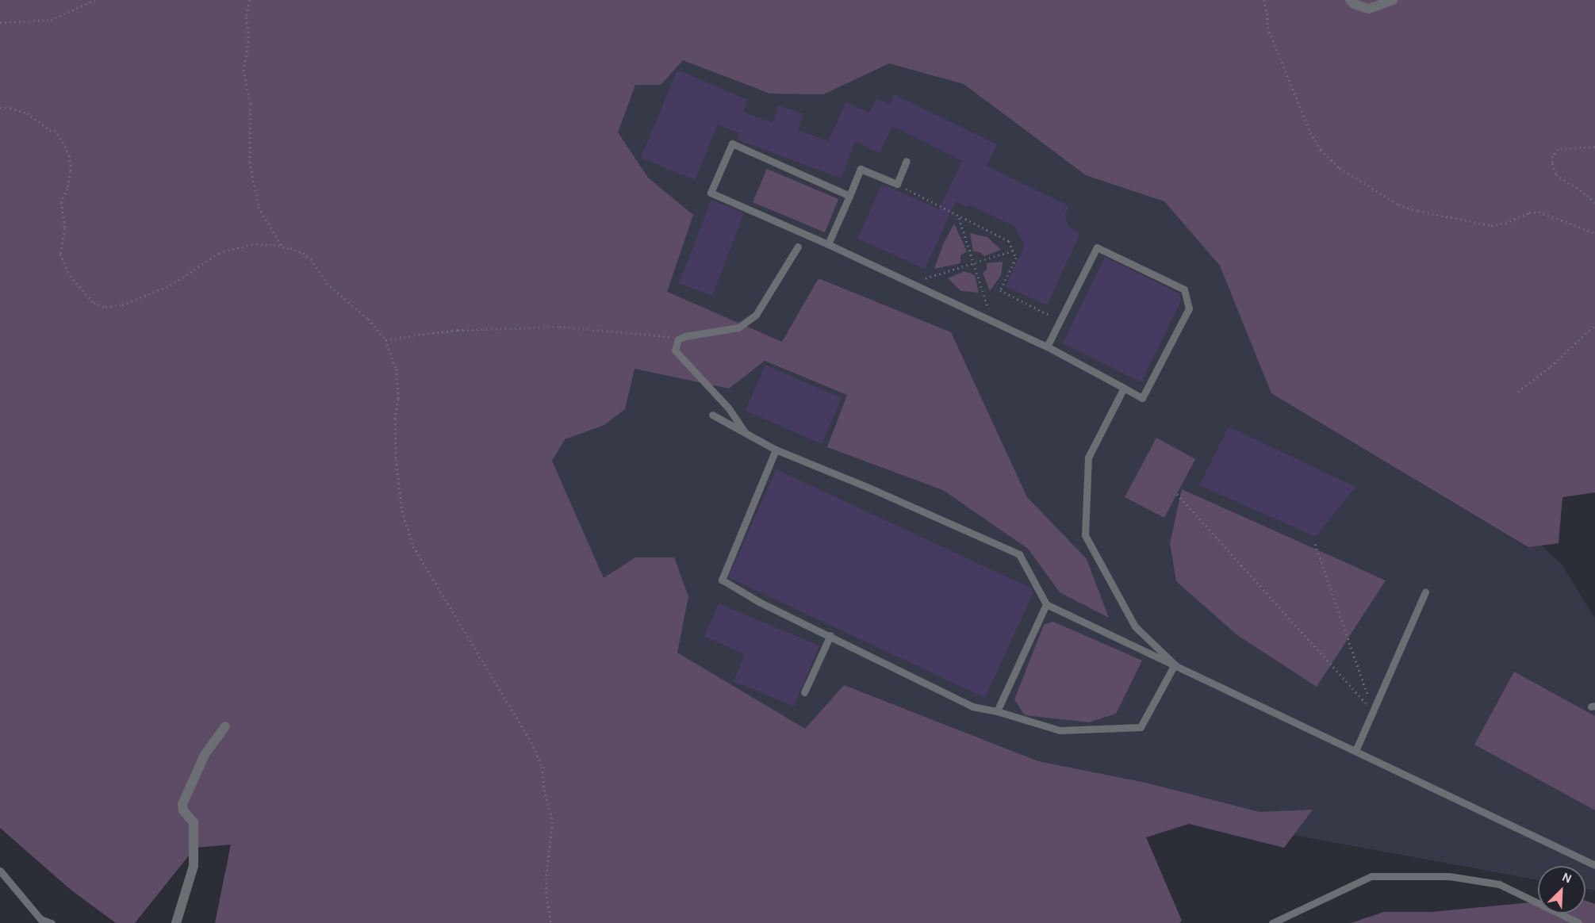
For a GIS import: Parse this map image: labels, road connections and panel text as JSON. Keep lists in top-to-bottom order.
{
  "north": "top right"
}
